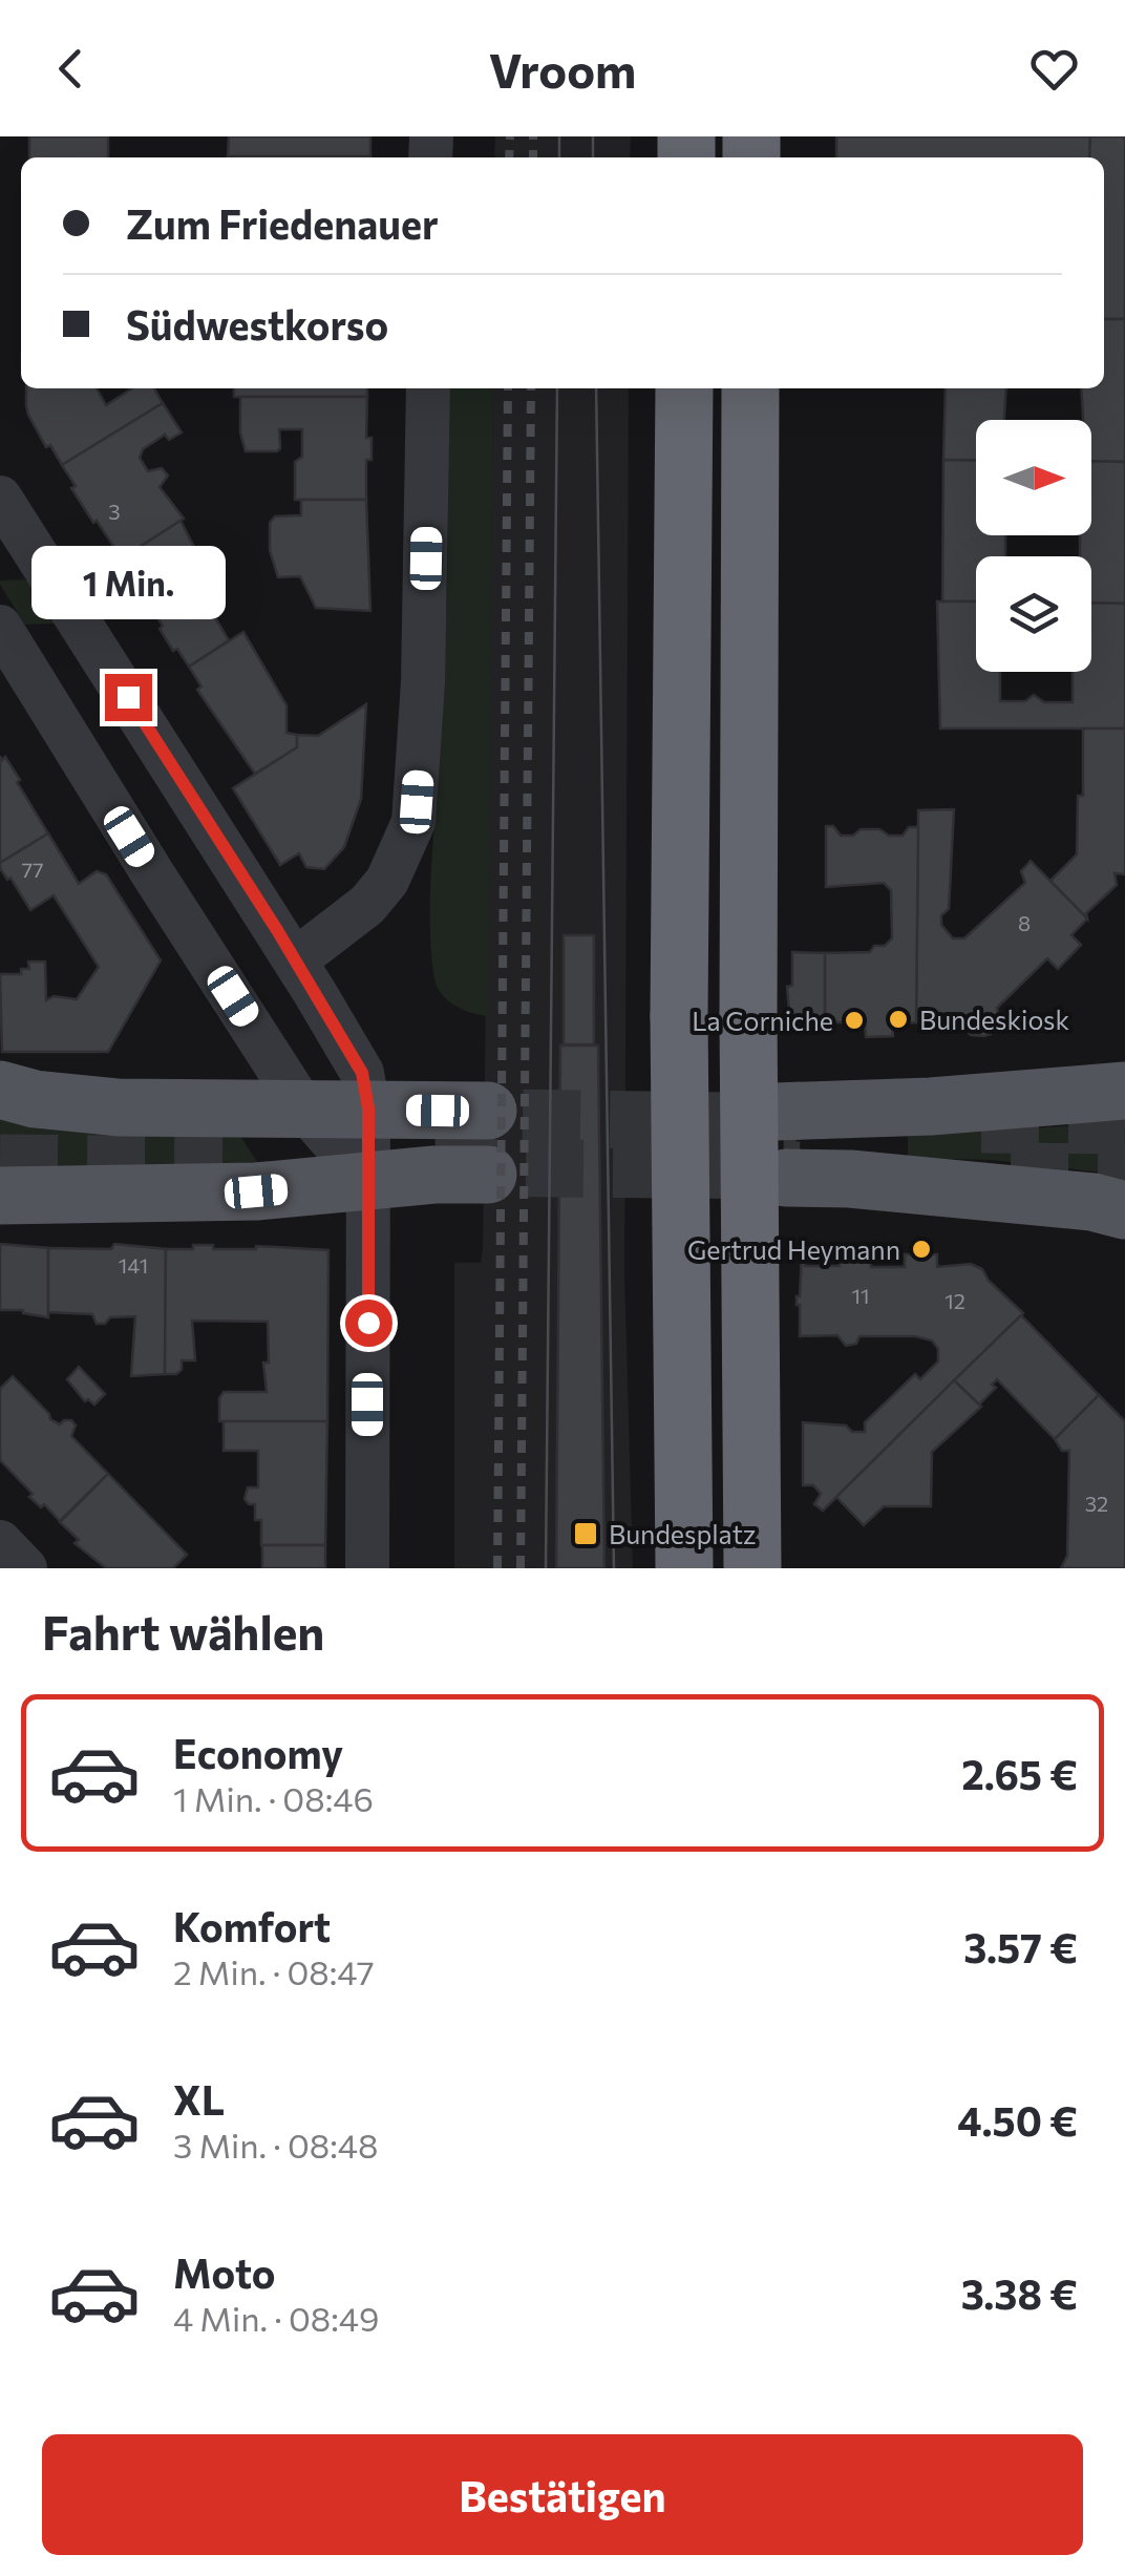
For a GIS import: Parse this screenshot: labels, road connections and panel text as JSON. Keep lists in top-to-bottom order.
{
  "places": {
    "other": ["Bundeskiosk", "La Corniche", "Gertrud Heymann"],
    "transit": ["Bundesplatz"]
  },
  "house_numbers": [
    "3",
    "77",
    "8",
    "141",
    "11",
    "12",
    "32"
  ],
  "north": "right",
  "page": {
    "header": "Vroom",
    "banner": ["Zum Friedenauer", "Südwestkorso"],
    "bubble": "1 Min.",
    "heading": "Fahrt wählen",
    "list": [
      {
        "name": "Economy",
        "note": "1 Min. · 08:46",
        "value": "2.65 €"
      },
      {
        "name": "Komfort",
        "note": "2 Min. · 08:47",
        "value": "3.57 €"
      },
      {
        "name": "XL",
        "note": "3 Min. · 08:48",
        "value": "4.50 €"
      },
      {
        "name": "Moto",
        "note": "4 Min. · 08:49",
        "value": "3.38 €"
      }
    ],
    "buttons": "Bestätigen"
  }
}
